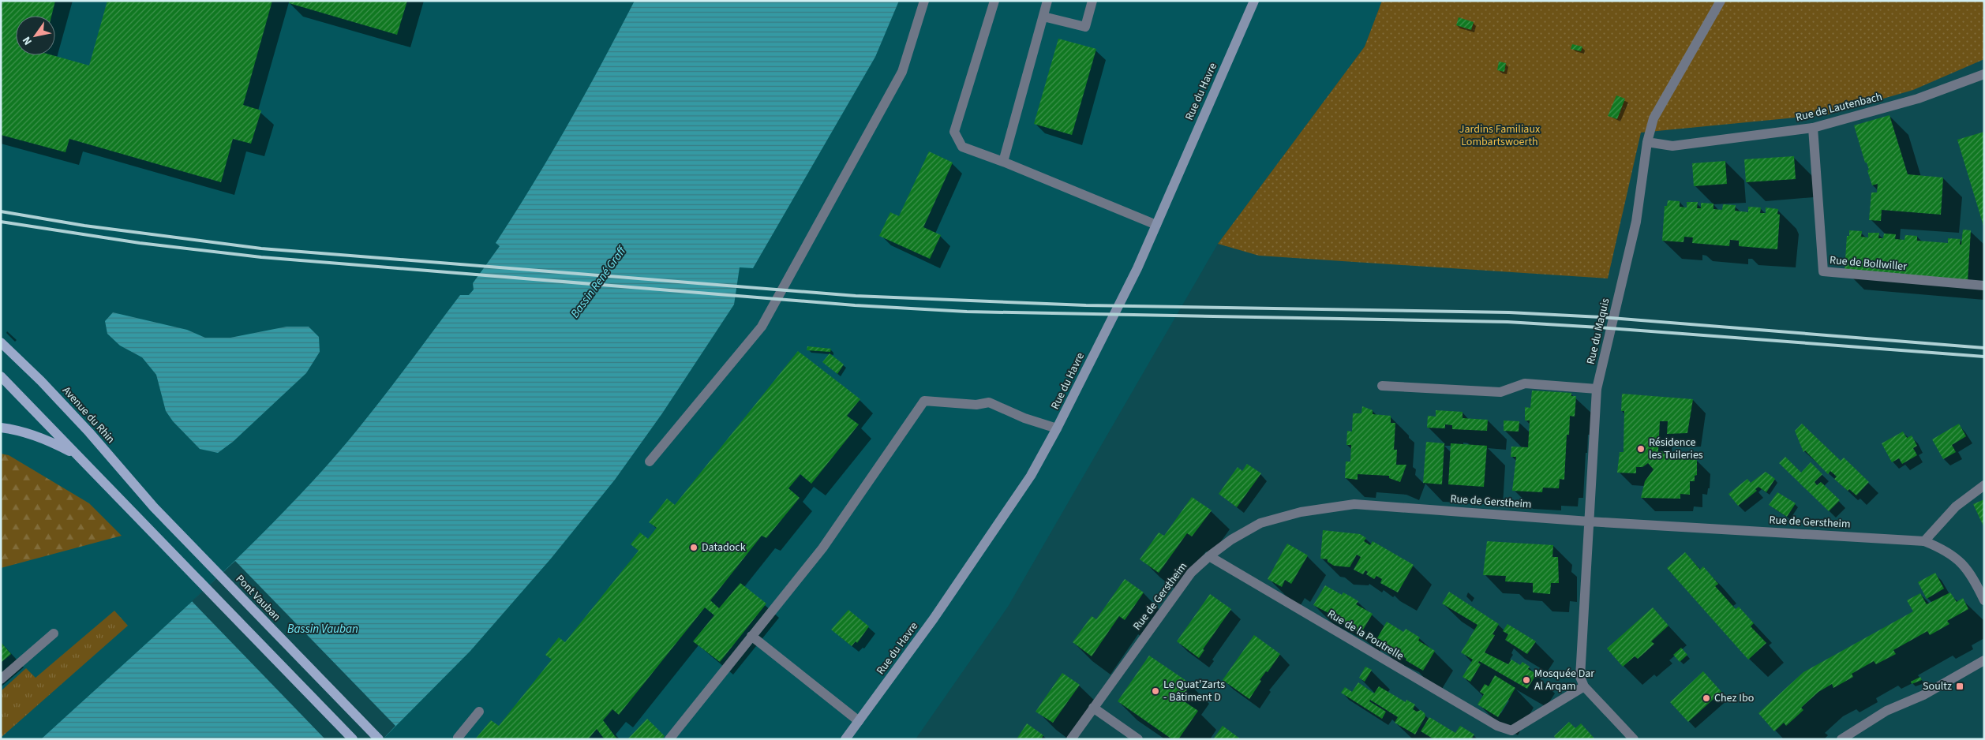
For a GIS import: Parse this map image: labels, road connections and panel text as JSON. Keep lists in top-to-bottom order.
{
  "streets": {
    "main road": ["Rue du Havre", "Avenue du Rhin", "Pont Vauban"],
    "street": [
      "Rue de Lautenbach",
      "Rue de Bollwiller",
      "Rue du Maquis",
      "Rue de Gerstheim",
      "Rue de la Poutrelle"
    ]
  },
  "crossings": [
    ["Rue de Lautenbach", "Rue de Bollwiller"],
    ["Rue de Lautenbach", "Rue du Maquis"],
    ["Rue du Maquis", "Rue de Gerstheim"],
    ["Rue du Maquis", "Rue de la Poutrelle"],
    ["Avenue du Rhin", "Pont Vauban"],
    ["Rue de Gerstheim", "Rue de la Poutrelle"]
  ],
  "water": ["Bassin René Graff", "Bassin Vauban"],
  "parks": ["Jardins Familiaux Lombartswoerth"],
  "places": {
    "other": [
      "Résidence les Tuileries",
      "Datadock",
      "Mosquée Dar Al Arqam",
      "Le Quat'Zarts - Bâtiment D",
      "Chez Ibo"
    ],
    "transit": ["Soultz"]
  },
  "north": "bottom left"
}
